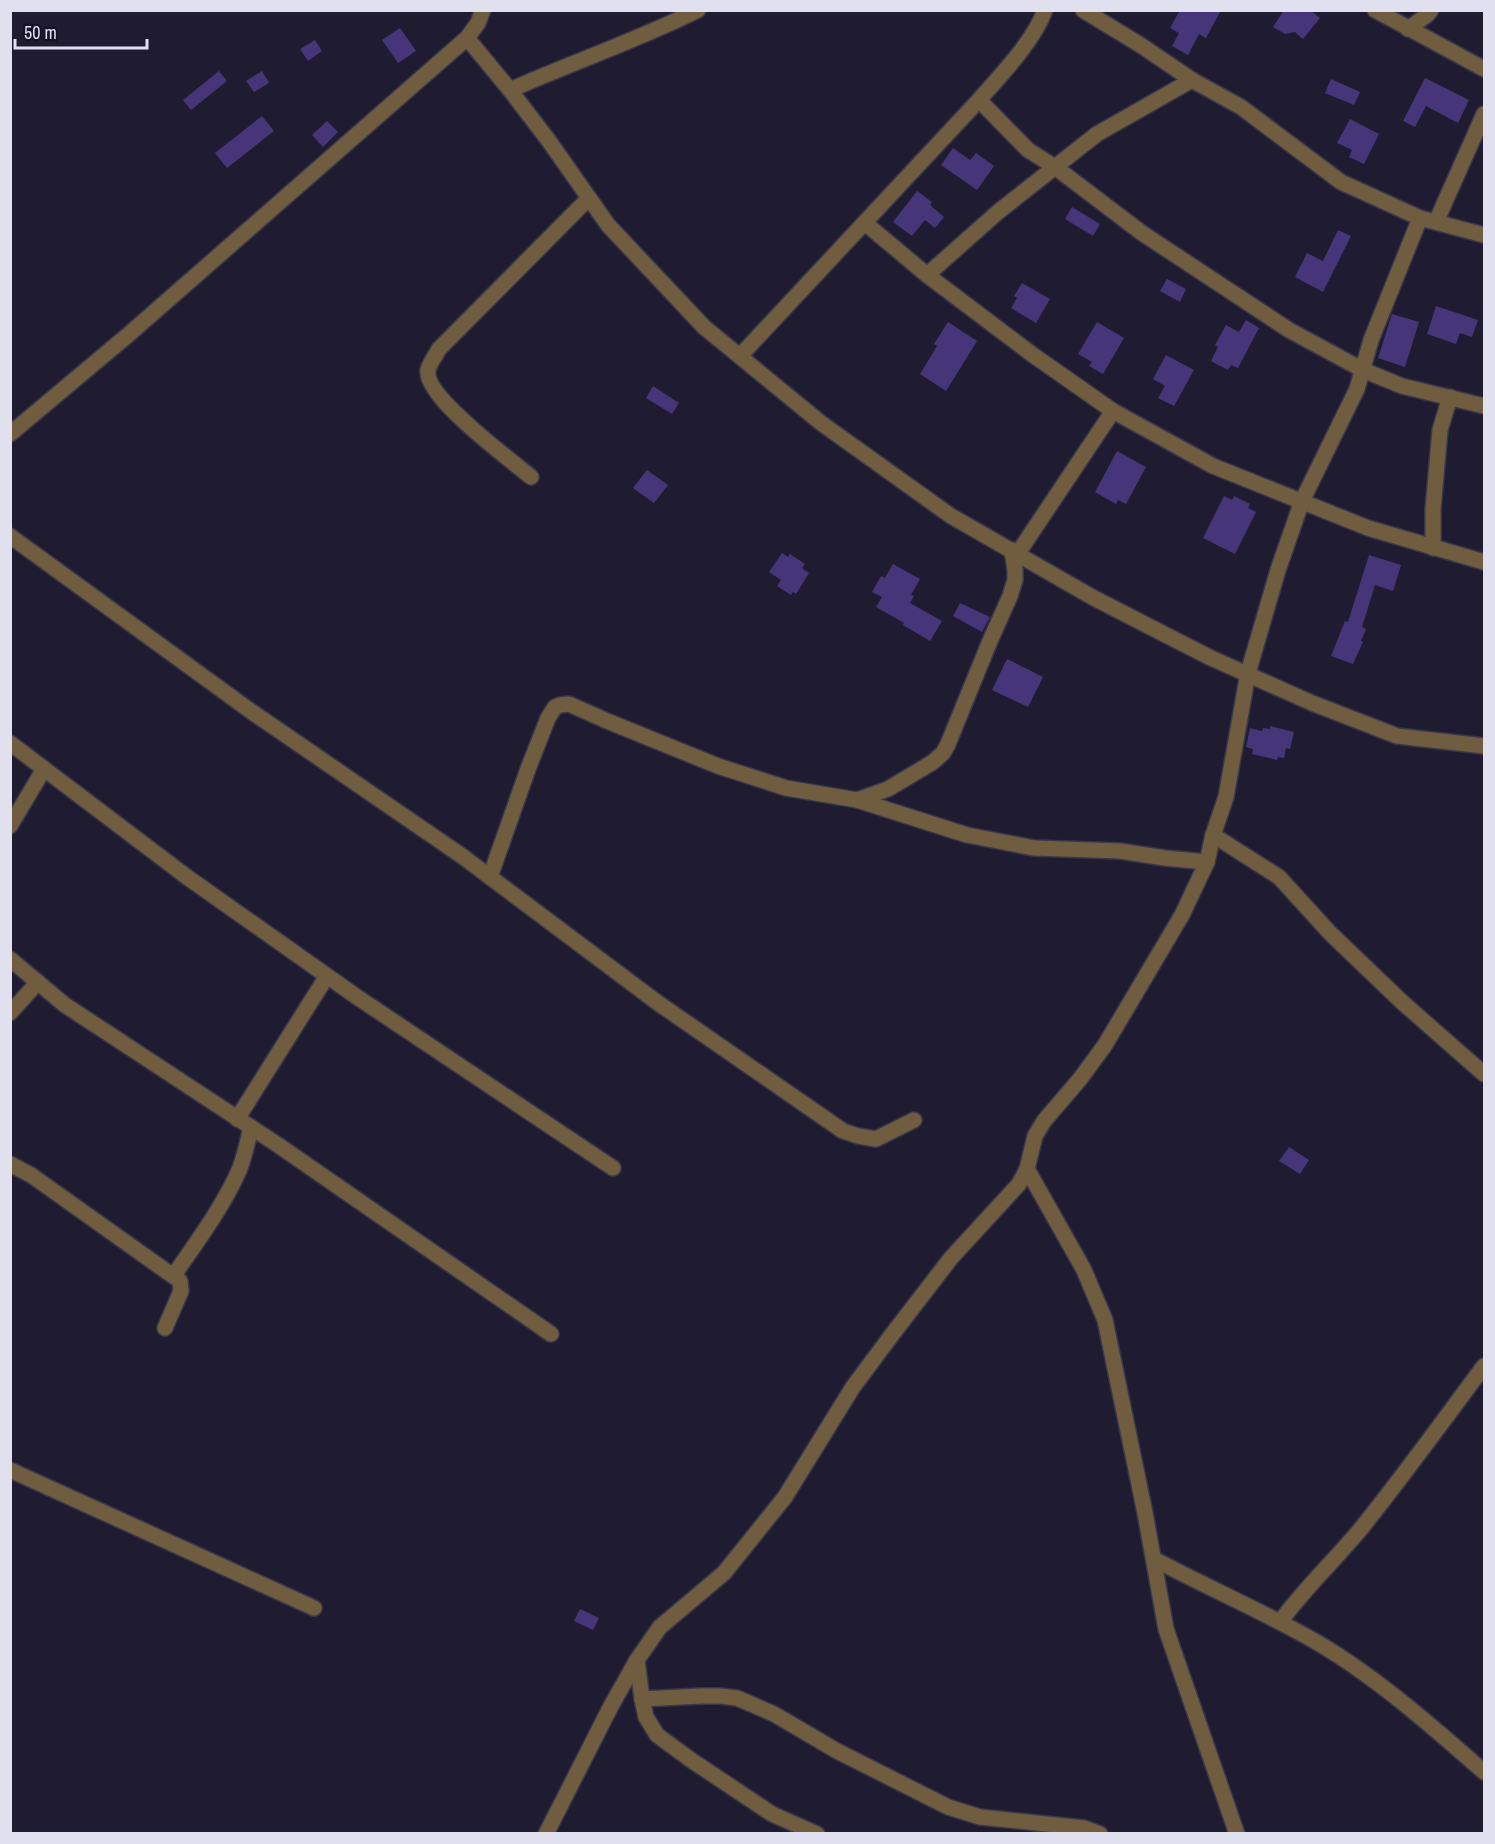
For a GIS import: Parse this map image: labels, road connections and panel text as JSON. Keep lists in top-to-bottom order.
{
  "scale_bar": "50 m"
}
